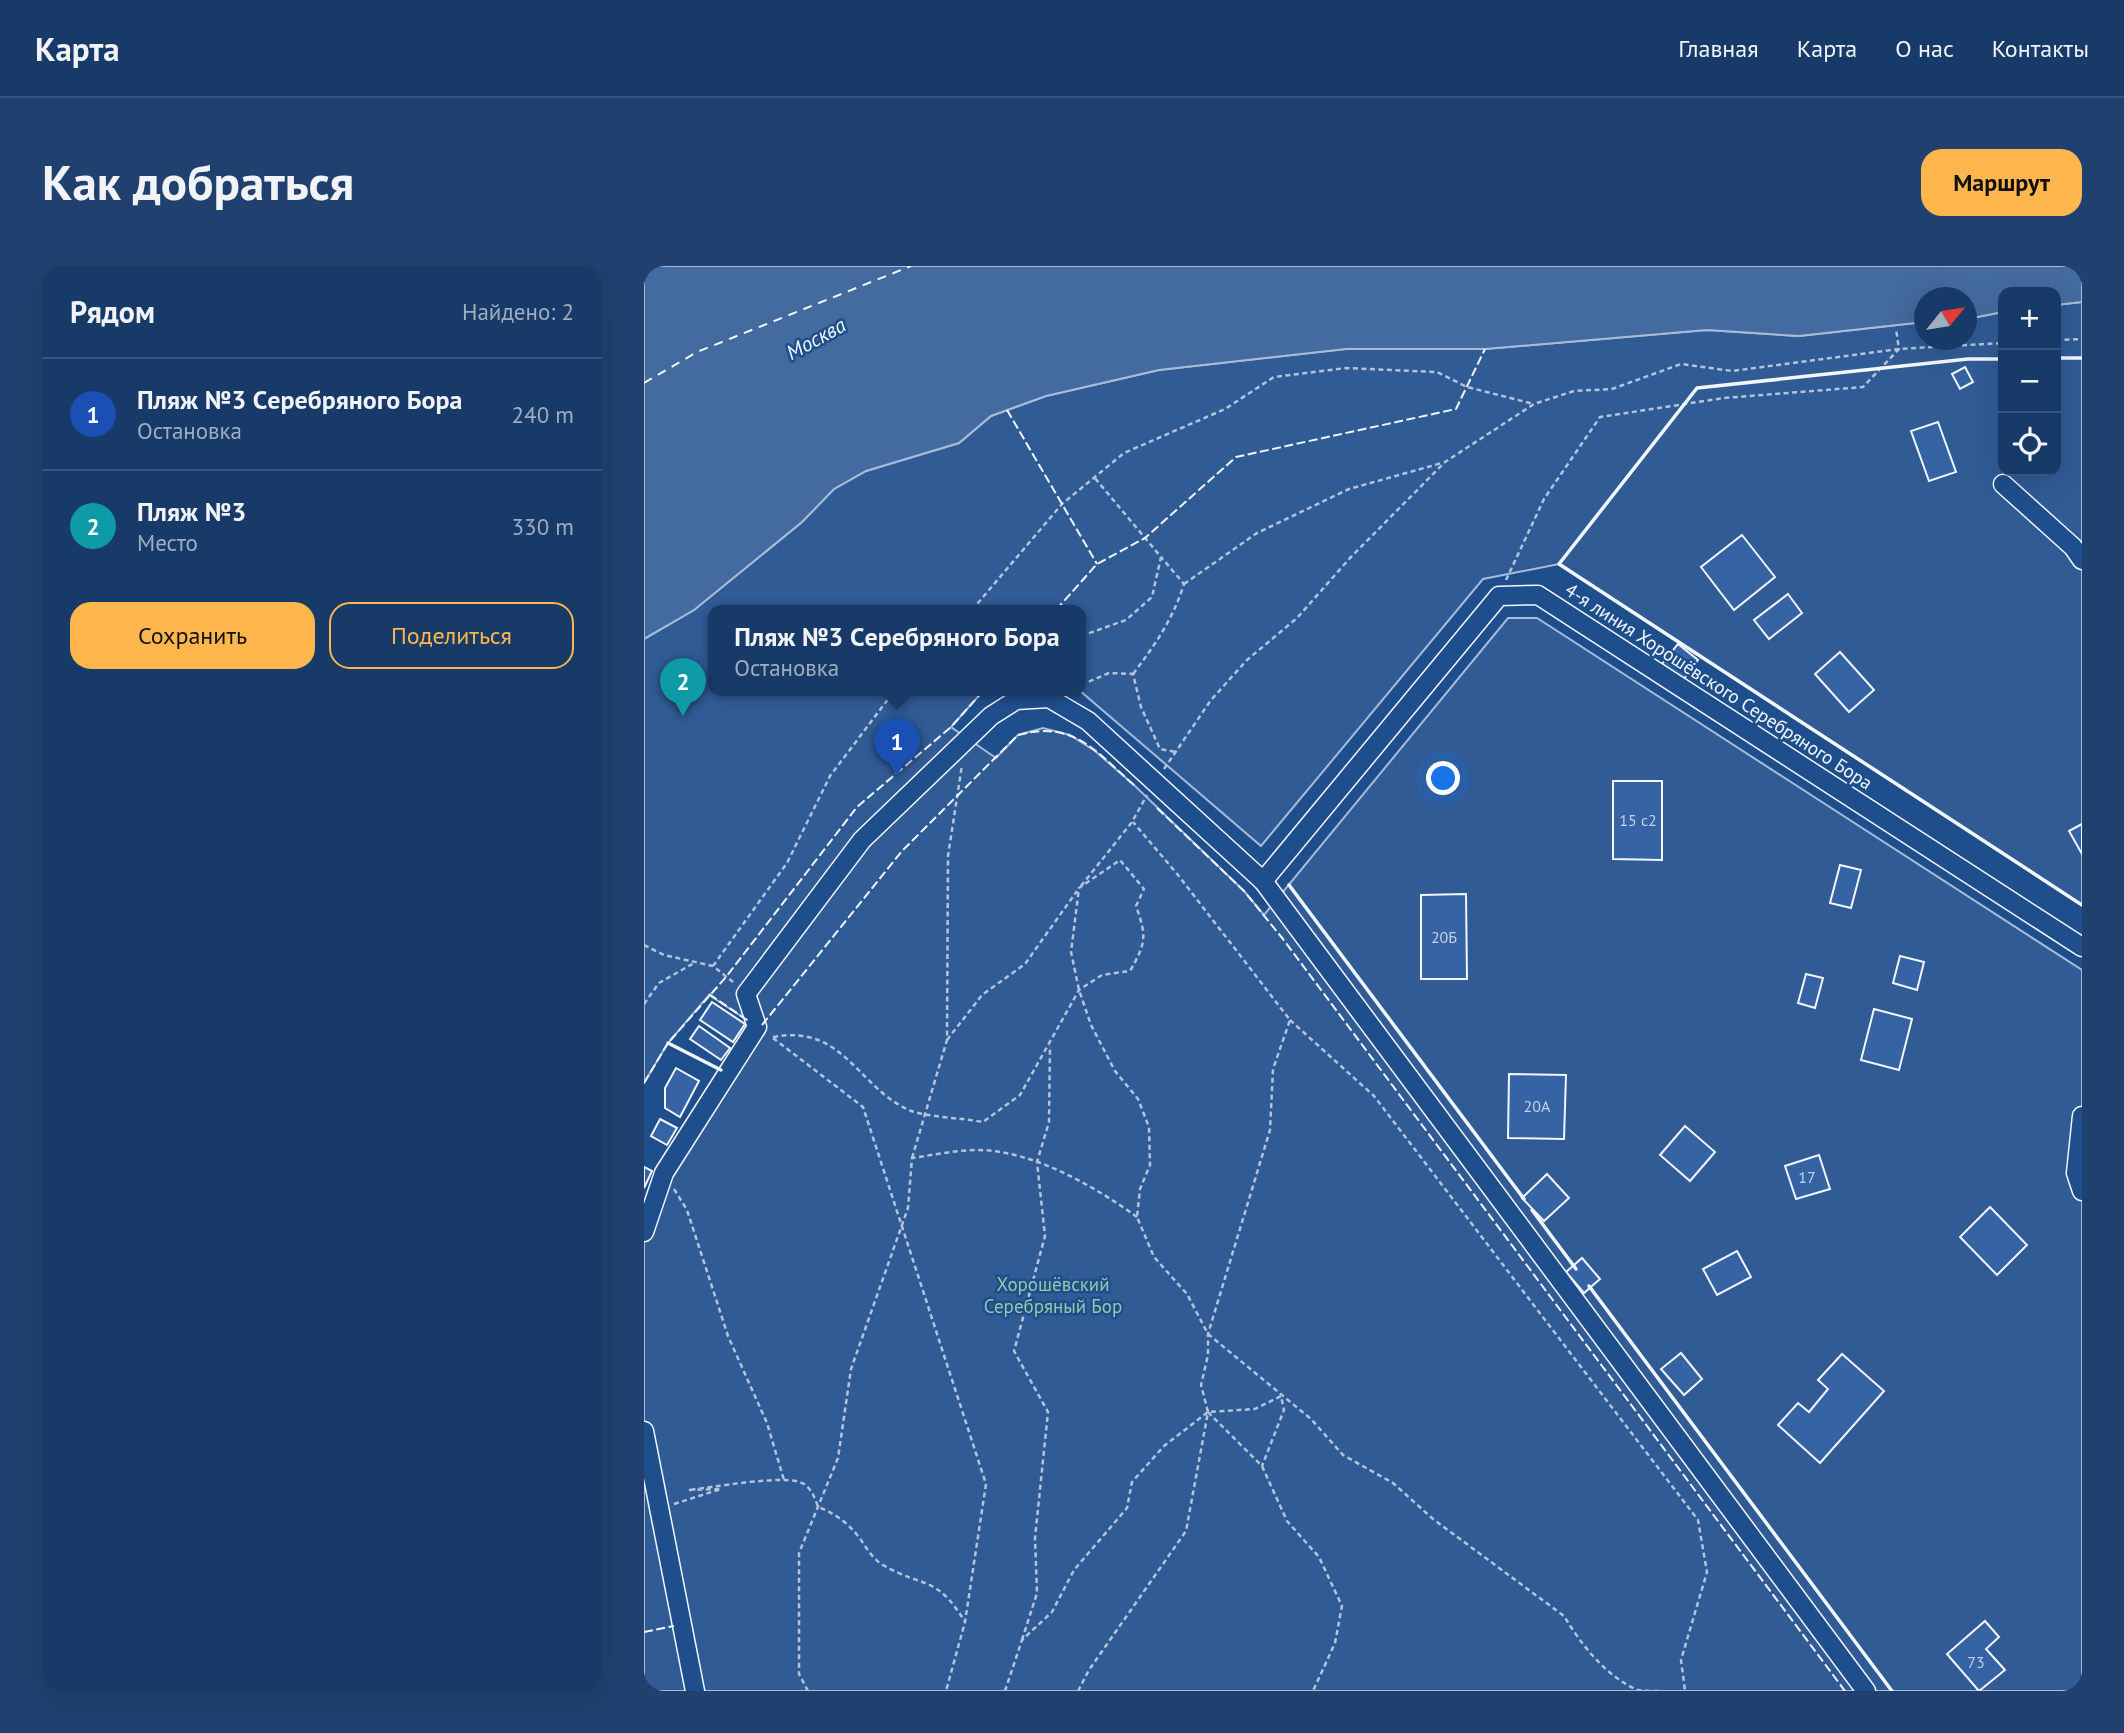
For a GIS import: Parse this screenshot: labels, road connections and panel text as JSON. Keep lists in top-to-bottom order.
{
  "streets": {
    "street": ["4-я линия Хорошёвского Серебряного Бора"]
  },
  "water": ["Москва"],
  "parks": ["Хорошёвский Серебряный Бор"],
  "house_numbers": [
    "15 с2",
    "20Б",
    "20А",
    "17",
    "73"
  ],
  "north": "top right",
  "page": {
    "header": "Карта",
    "nav": [
      "Главная",
      "Карта",
      "О нас",
      "Контакты"
    ],
    "buttons": [
      "Маршрут",
      ["Сохранить", "Поделиться"]
    ],
    "title": "Как добраться",
    "heading": ["Рядом", "Найдено: 2"],
    "map_buttons": ["+", "−"],
    "list": [
      {
        "mark": "1",
        "name": "Пляж №3 Cеребряного Бора",
        "note": "Остановка",
        "value": "240 m"
      },
      {
        "mark": "2",
        "name": "Пляж №3",
        "note": "Место",
        "value": "330 m"
      }
    ],
    "popup": ["Пляж №3 Cеребряного Бора", "Остановка"],
    "pins": ["2", "1"]
  }
}
